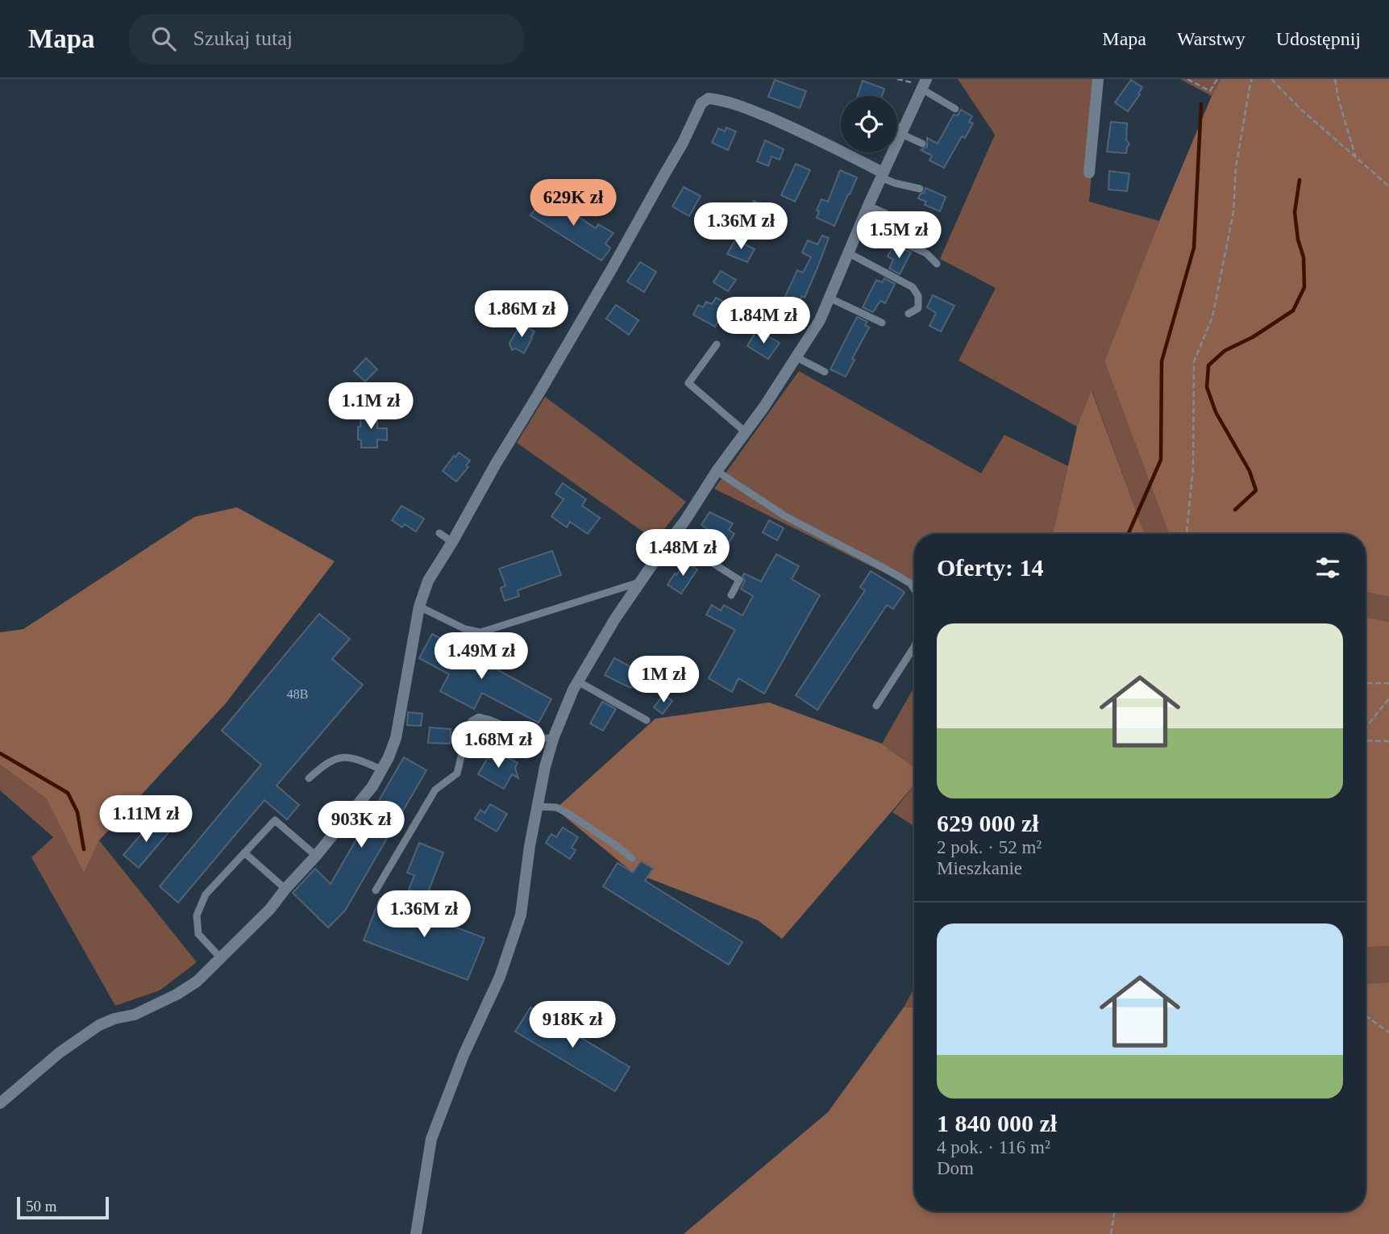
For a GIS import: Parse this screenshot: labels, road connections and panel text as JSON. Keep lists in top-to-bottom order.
{
  "house_numbers": ["48B"],
  "scale_bar": "50 m",
  "page": {
    "header": "Mapa",
    "search": "Szukaj tutaj",
    "nav": ["Mapa", "Warstwy", "Udostępnij"],
    "price": [
      "629K zł",
      "1.36M zł",
      "1.5M zł",
      "1.86M zł",
      "1.84M zł",
      "1.1M zł",
      "1.48M zł",
      "1.49M zł",
      "1M zł",
      "1.68M zł",
      "1.11M zł",
      "903K zł",
      "1.36M zł",
      "918K zł"
    ],
    "heading": "Oferty: 14",
    "list": [
      {
        "name": "629 000 zł",
        "note": "2 pok. · 52 m² · Mieszkanie"
      },
      {
        "name": "1 840 000 zł",
        "note": "4 pok. · 116 m² · Dom"
      }
    ],
    "scale": "50 m"
  }
}
